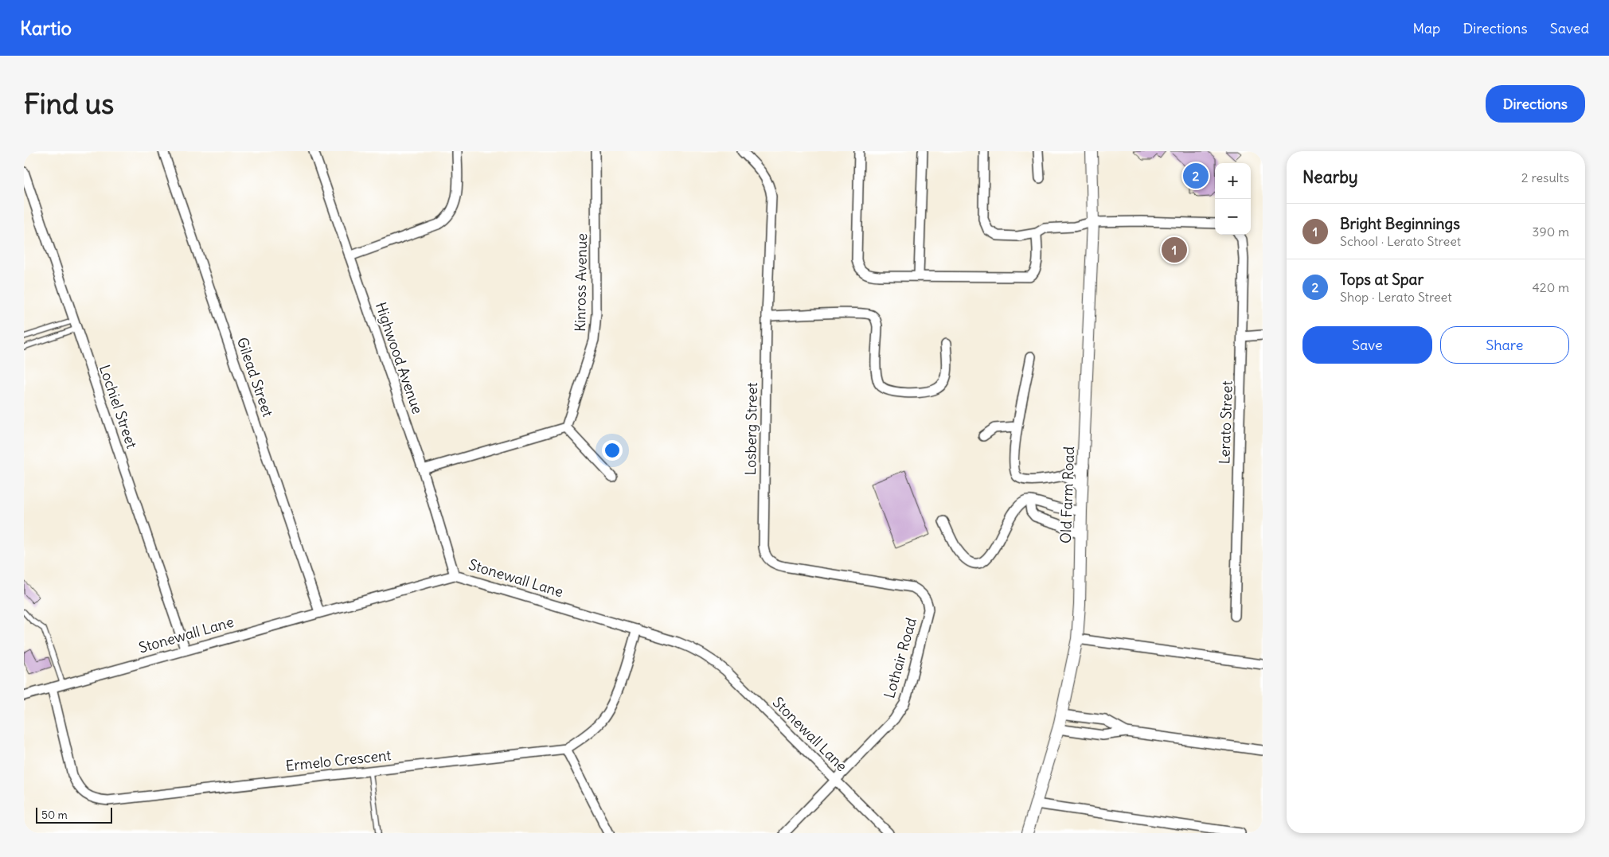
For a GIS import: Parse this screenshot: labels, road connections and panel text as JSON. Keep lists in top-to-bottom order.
{
  "streets": {
    "street": [
      "Kinross Avenue",
      "Highwood Avenue",
      "Gilead Street",
      "Lochiel Street",
      "Lerato Street",
      "Losberg Street",
      "Old Farm Road",
      "Stonewall Lane",
      "Lothair Road",
      "Ermelo Crescent"
    ]
  },
  "crossings": [
    ["Highwood Avenue", "Stonewall Lane"],
    ["Gilead Street", "Stonewall Lane"],
    ["Lochiel Street", "Stonewall Lane"],
    ["Losberg Street", "Lothair Road"],
    ["Stonewall Lane", "Lothair Road"],
    ["Stonewall Lane", "Ermelo Crescent"]
  ],
  "scale_bar": "50 m",
  "page": {
    "header": "Kartio",
    "nav": ["Map", "Directions", "Saved"],
    "buttons": [
      "Directions",
      ["Save", "Share"]
    ],
    "title": "Find us",
    "heading": ["Nearby", "2 results"],
    "pins": ["2", "1"],
    "map_buttons": ["+", "−"],
    "list": [
      {
        "mark": "1",
        "name": "Bright Beginnings",
        "note": "School · Lerato Street",
        "value": "390 m"
      },
      {
        "mark": "2",
        "name": "Tops at Spar",
        "note": "Shop · Lerato Street",
        "value": "420 m"
      }
    ],
    "scale": "50 m"
  }
}
